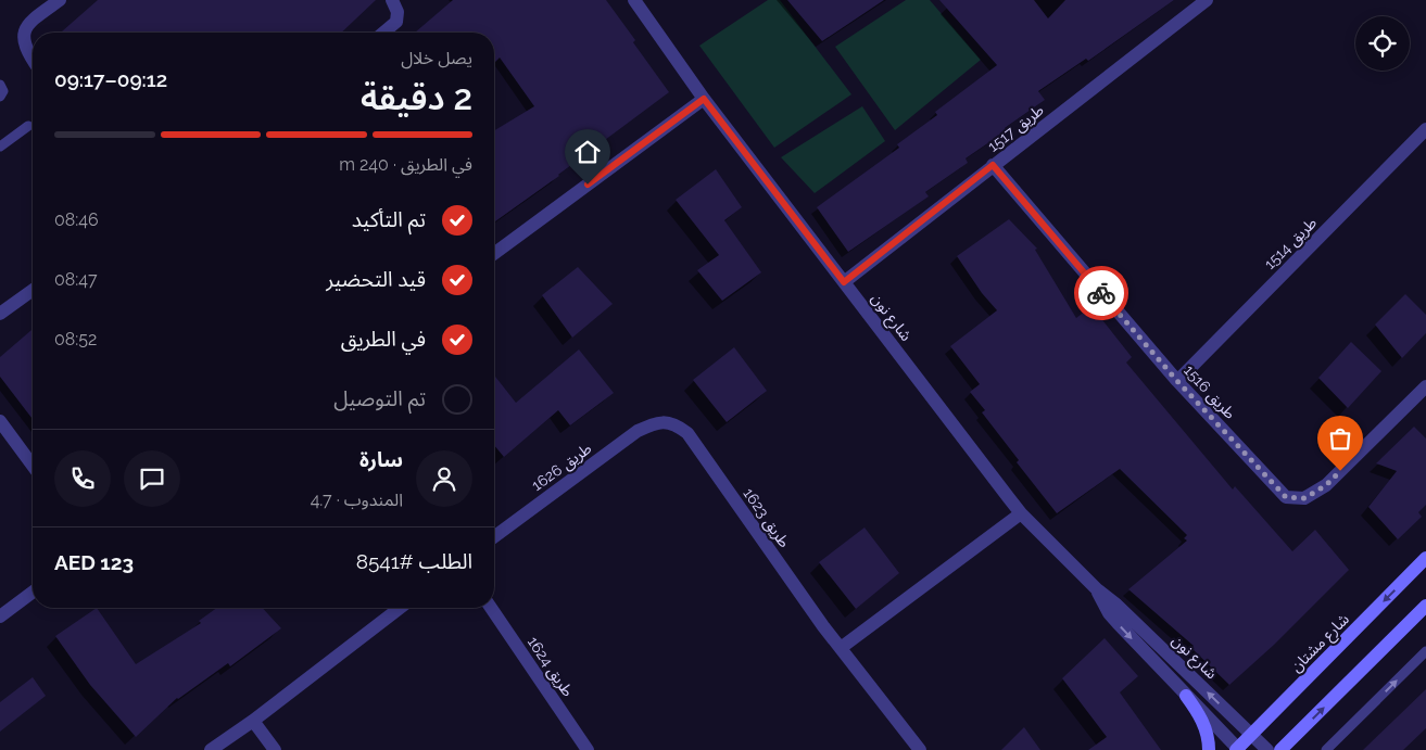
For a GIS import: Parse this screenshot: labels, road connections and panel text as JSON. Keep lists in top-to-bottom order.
{
  "streets": {
    "street": [
      "طريق 1517",
      "طريق 1514",
      "شارع نون",
      "طريق 1516",
      "طريق 1626",
      "طريق 1623",
      "شارع مشتان",
      "طريق 1624"
    ]
  },
  "crossings": [
    ["طريق 1517", "شارع نون"],
    ["طريق 1517", "طريق 1516"],
    ["طريق 1514", "طريق 1516"],
    ["شارع نون", "شارع مشتان"],
    ["طريق 1626", "طريق 1623"]
  ],
  "page": {
    "heading": ["2 دقيقة", "يصل خلال", "09:12–09:17"],
    "panel": [
      "سارة",
      "المندوب · 4.7",
      "الطلب #8541",
      "AED 123"
    ],
    "bar": "في الطريق · 240 m",
    "list": [
      ["تم التأكيد", "08:46"],
      ["قيد التحضير", "08:47"],
      ["في الطريق", "08:52"],
      "تم التوصيل"
    ]
  }
}
